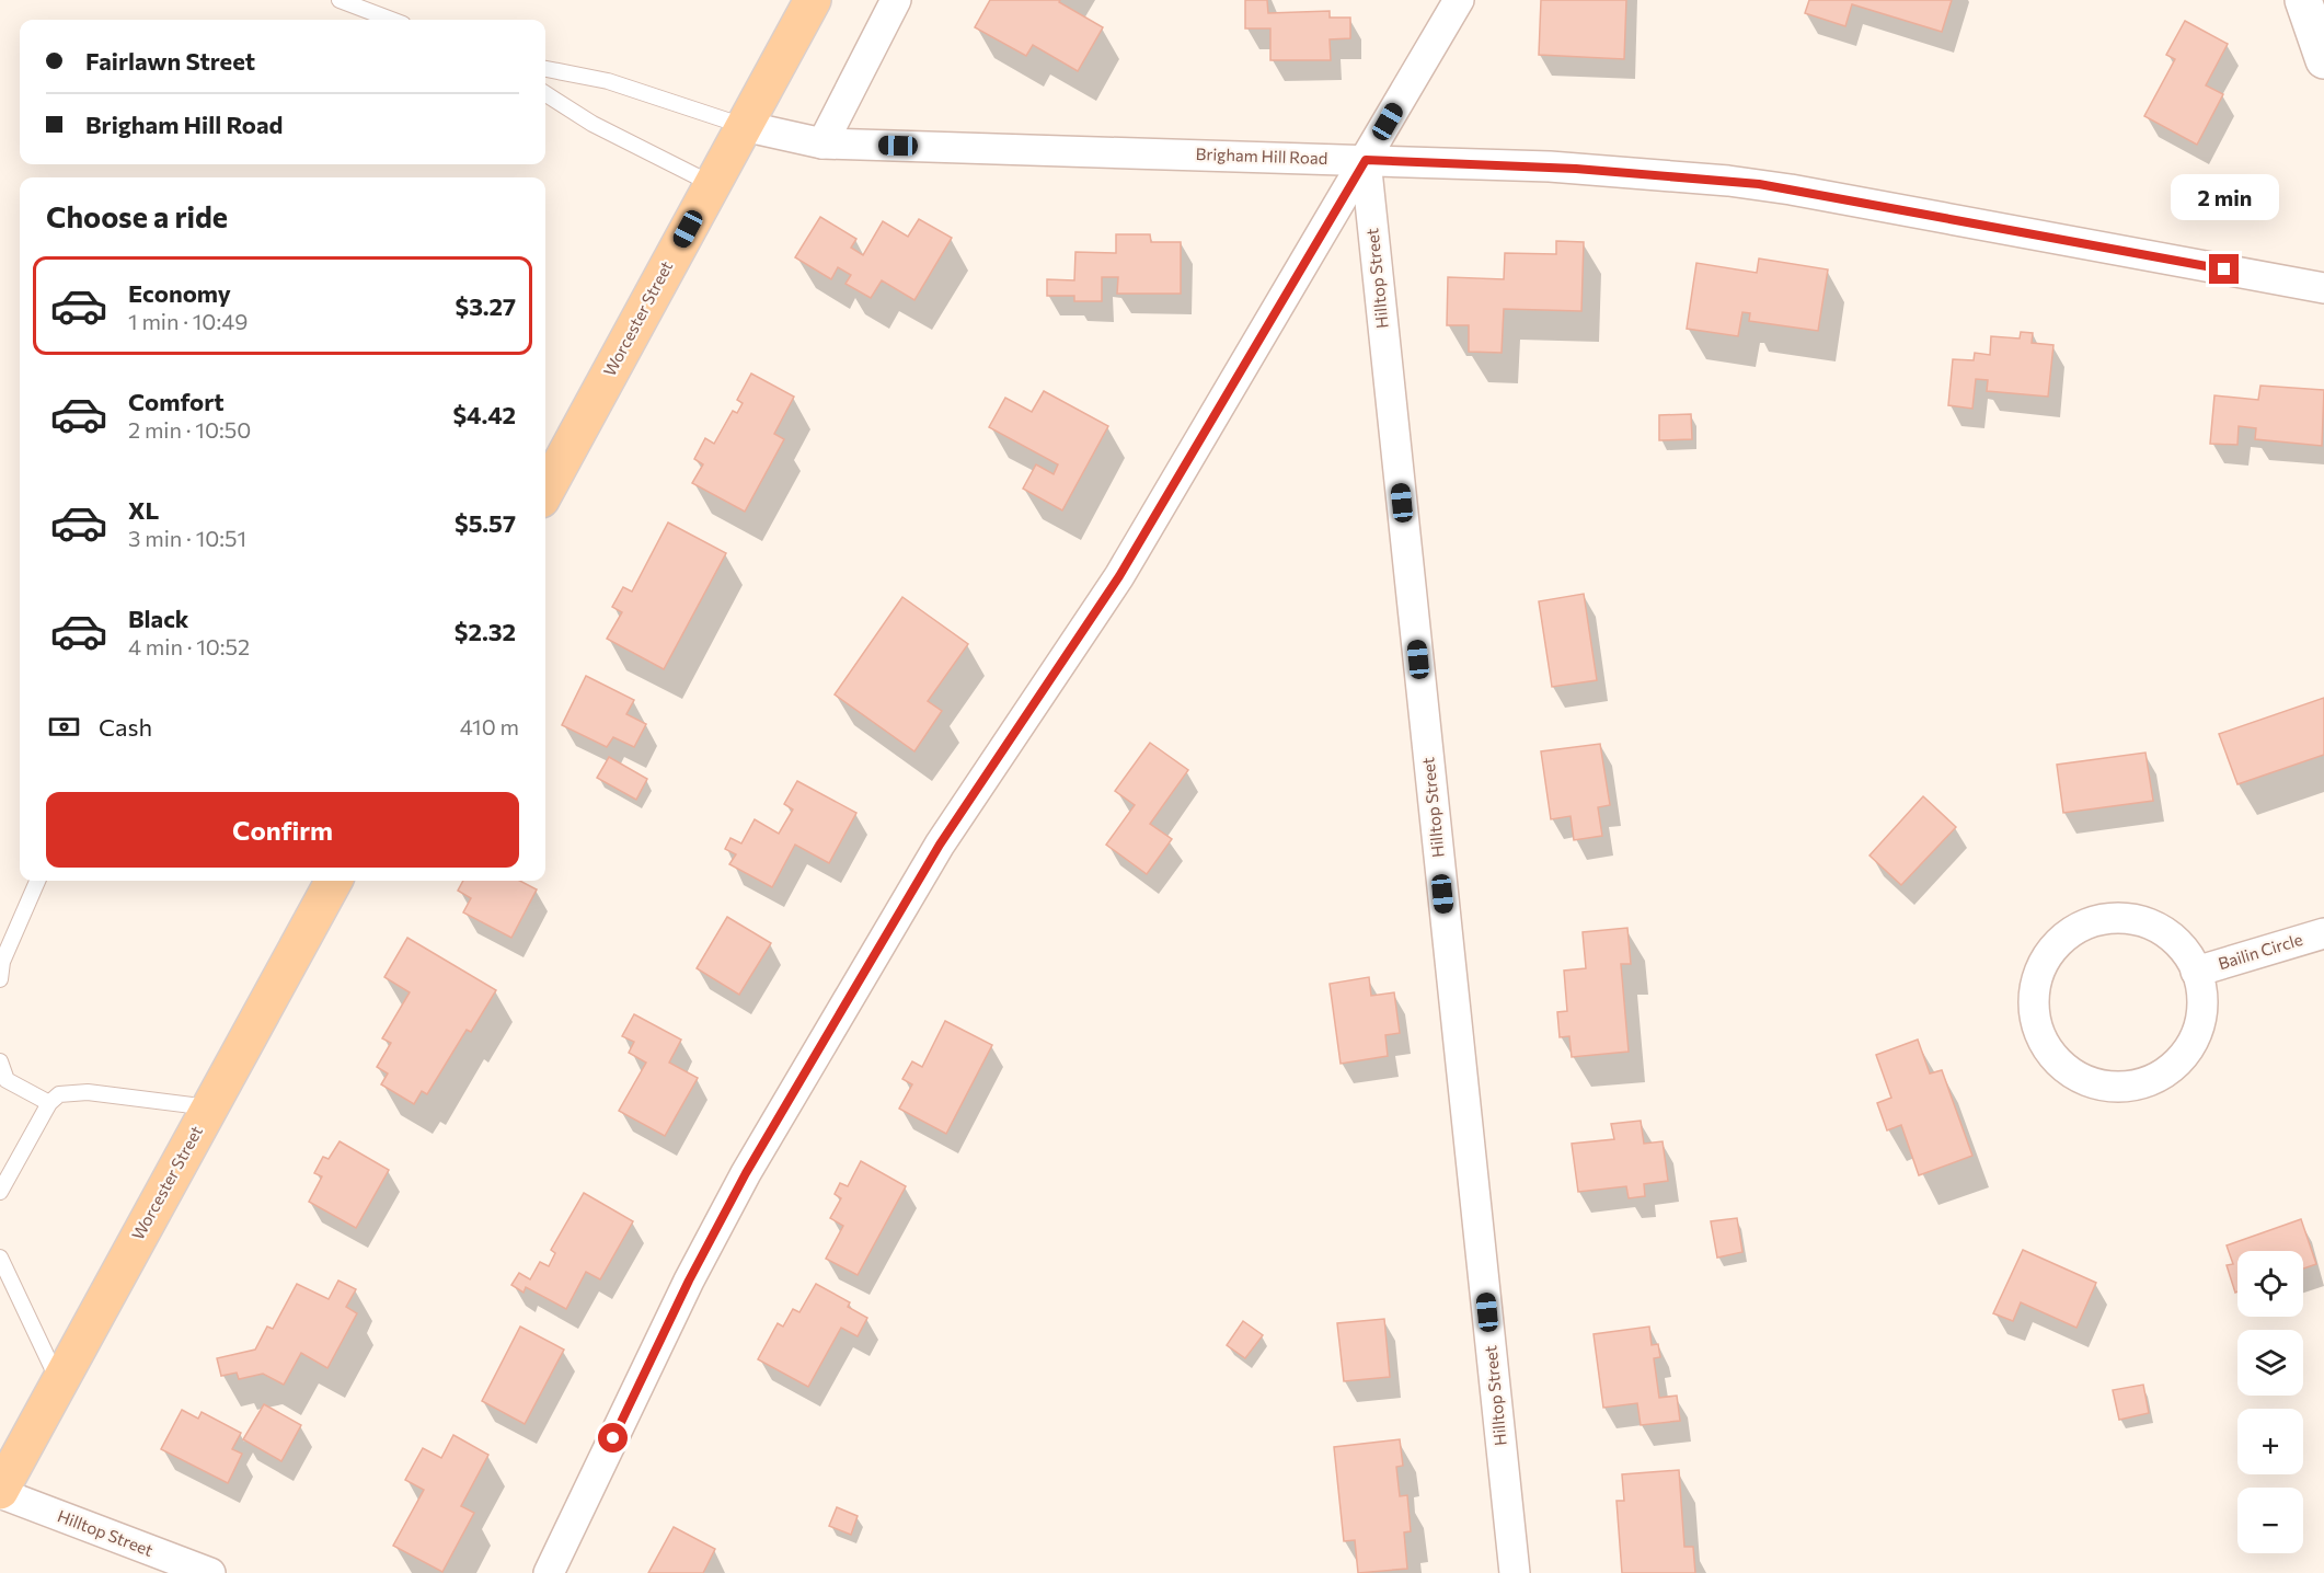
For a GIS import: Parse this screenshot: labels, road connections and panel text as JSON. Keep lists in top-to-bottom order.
{
  "streets": {
    "main road": ["Worcester Street"],
    "street": ["Brigham Hill Road", "Hilltop Street", "Bailin Circle"]
  },
  "crossings": [
    ["Brigham Hill Road", "Hilltop Street"],
    ["Brigham Hill Road", "Worcester Street"],
    ["Hilltop Street", "Worcester Street"]
  ],
  "page": {
    "banner": ["Fairlawn Street", "Brigham Hill Road"],
    "bubble": "2 min",
    "heading": "Choose a ride",
    "list": [
      {
        "name": "Economy",
        "note": "1 min · 10:49",
        "value": "$3.27"
      },
      {
        "name": "Comfort",
        "note": "2 min · 10:50",
        "value": "$4.42"
      },
      {
        "name": "XL",
        "note": "3 min · 10:51",
        "value": "$5.57"
      },
      {
        "name": "Black",
        "note": "4 min · 10:52",
        "value": "$2.32"
      }
    ],
    "pay": ["Cash", "410 m"],
    "buttons": "Confirm",
    "map_buttons": ["+", "−"]
  }
}
